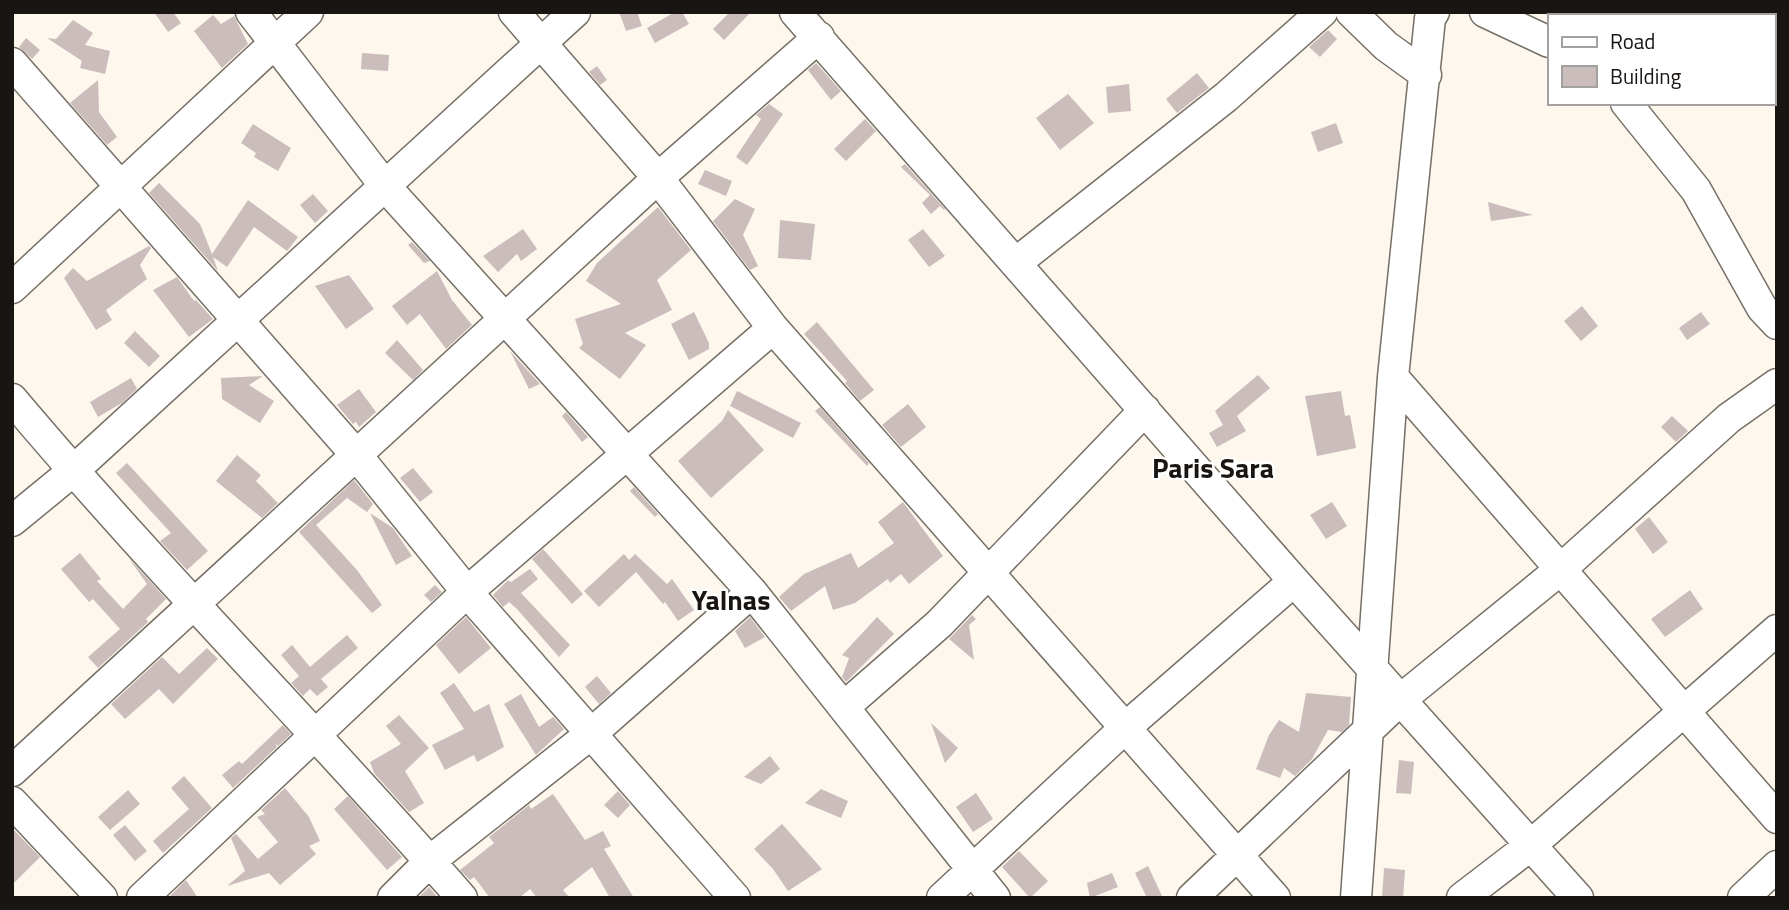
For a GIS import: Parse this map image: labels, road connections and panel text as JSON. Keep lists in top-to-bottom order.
{
  "districts": ["Paris Sara", "Yalnas"],
  "legend": ["Road", "Building"]
}
